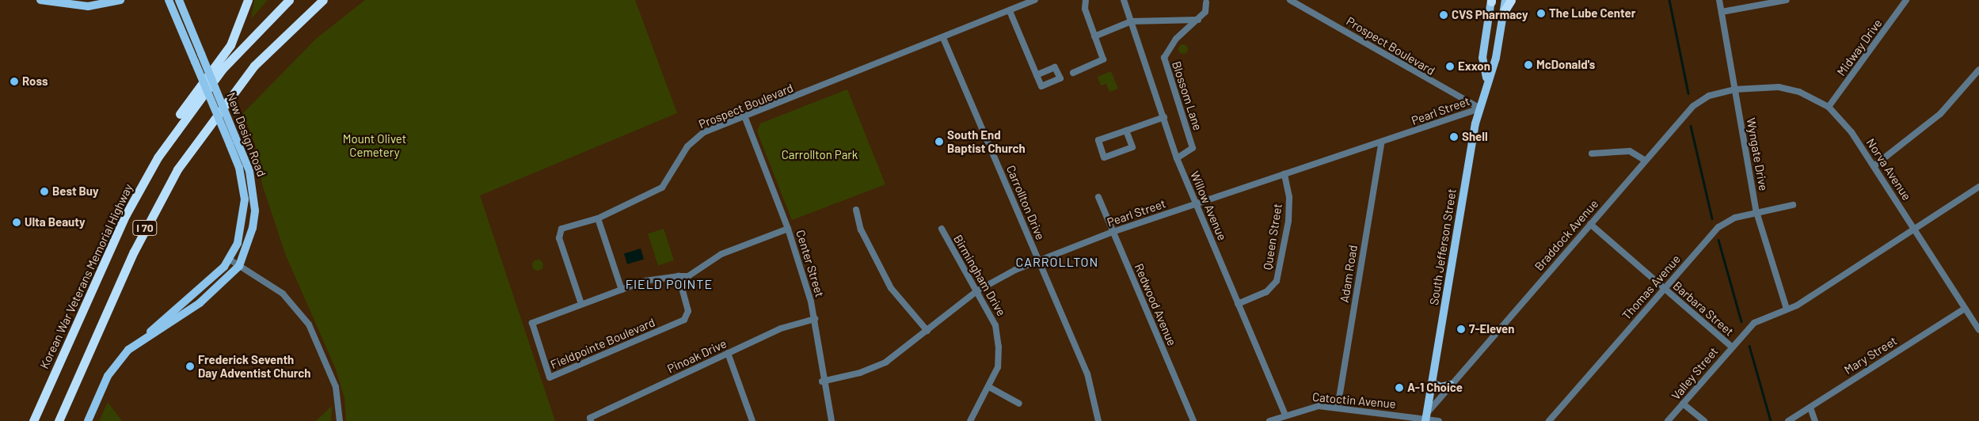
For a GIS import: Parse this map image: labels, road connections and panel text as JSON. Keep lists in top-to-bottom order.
{
  "streets": {
    "highway": ["I 70", "Korean War Veterans Memorial Highway"],
    "main road": ["New Design Road", "South Jefferson Street"],
    "street": [
      "Prospect Boulevard",
      "Midway Drive",
      "Blossom Lane",
      "Pearl Street",
      "Wyngate Drive",
      "Norva Avenue",
      "Carrollton Drive",
      "Willow Avenue",
      "Braddock Avenue",
      "Queen Street",
      "Center Street",
      "Adam Road",
      "Birmingham Drive",
      "Thomas Avenue",
      "Redwood Avenue",
      "Barbara Street",
      "Fieldpointe Boulevard",
      "Mary Street",
      "Pinoak Drive",
      "Valley Street",
      "Catoctin Avenue"
    ]
  },
  "crossings": [
    ["Prospect Boulevard", "Pearl Street"],
    ["Prospect Boulevard", "Carrollton Drive"],
    ["Prospect Boulevard", "South Jefferson Street"],
    ["Prospect Boulevard", "Center Street"],
    ["Prospect Boulevard", "Fieldpointe Boulevard"],
    ["Midway Drive", "Norva Avenue"],
    ["Blossom Lane", "Willow Avenue"],
    ["Pearl Street", "Carrollton Drive"],
    ["Pearl Street", "Willow Avenue"],
    ["Pearl Street", "Queen Street"],
    ["Pearl Street", "South Jefferson Street"],
    ["Pearl Street", "Center Street"],
    ["Pearl Street", "Adam Road"],
    ["Pearl Street", "Birmingham Drive"],
    ["Pearl Street", "Redwood Avenue"],
    ["Wyngate Drive", "Norva Avenue"],
    ["Wyngate Drive", "Braddock Avenue"],
    ["Wyngate Drive", "Thomas Avenue"],
    ["Wyngate Drive", "Valley Street"],
    ["Norva Avenue", "Braddock Avenue"],
    ["Norva Avenue", "Mary Street"],
    ["Willow Avenue", "Queen Street"],
    ["Willow Avenue", "Catoctin Avenue"],
    ["Braddock Avenue", "South Jefferson Street"],
    ["Braddock Avenue", "Barbara Street"],
    ["Braddock Avenue", "Catoctin Avenue"],
    ["South Jefferson Street", "Catoctin Avenue"],
    ["Center Street", "Fieldpointe Boulevard"],
    ["Center Street", "Pinoak Drive"],
    ["Adam Road", "Catoctin Avenue"],
    ["Thomas Avenue", "Barbara Street"],
    ["Barbara Street", "Valley Street"]
  ],
  "districts": ["CARROLLTON", "FIELD POINTE"],
  "parks": ["Mount Olivet Cemetery", "Carrollton Park"],
  "places": [
    "The Lube Center",
    "CVS Pharmacy",
    "McDonald's",
    "Exxon",
    "Ross",
    "Shell",
    "South End Baptist Church",
    "Best Buy",
    "Ulta Beauty",
    "7-Eleven",
    "Frederick Seventh Day Adventist Church",
    "A-1 Choice"
  ]
}
